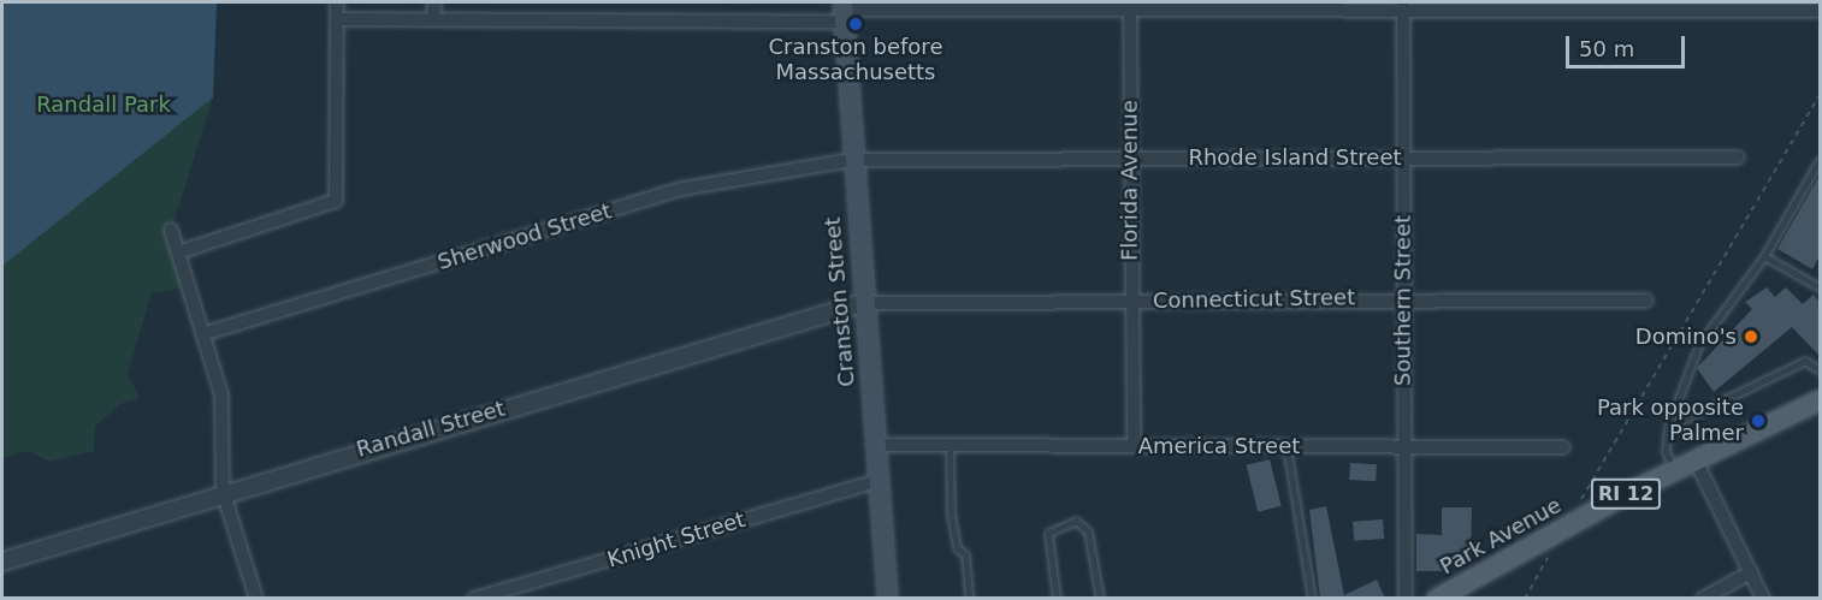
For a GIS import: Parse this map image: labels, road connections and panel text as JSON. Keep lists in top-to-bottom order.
{
  "streets": {
    "main road": ["Cranston Street", "RI 12", "Park Avenue"],
    "street": [
      "Rhode Island Street",
      "Florida Avenue",
      "Sherwood Street",
      "Connecticut Street",
      "Southern Street",
      "Randall Street",
      "America Street",
      "Knight Street"
    ]
  },
  "crossings": [
    ["Rhode Island Street", "Florida Avenue"],
    ["Rhode Island Street", "Sherwood Street"],
    ["Rhode Island Street", "Southern Street"],
    ["Rhode Island Street", "Cranston Street"],
    ["Florida Avenue", "Connecticut Street"],
    ["Florida Avenue", "America Street"],
    ["Sherwood Street", "Cranston Street"],
    ["Connecticut Street", "Southern Street"],
    ["Connecticut Street", "Cranston Street"],
    ["Connecticut Street", "Randall Street"],
    ["Southern Street", "America Street"],
    ["Cranston Street", "Randall Street"],
    ["Cranston Street", "America Street"],
    ["Cranston Street", "Knight Street"]
  ],
  "parks": ["Randall Park"],
  "places": ["Cranston before Massachusetts", "Domino's", "Park opposite Palmer"],
  "scale_bar": "50 m"
}
